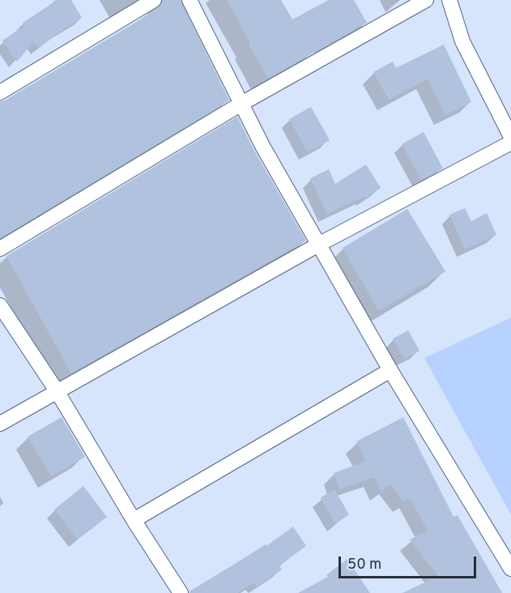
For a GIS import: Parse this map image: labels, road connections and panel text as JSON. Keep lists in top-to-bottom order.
{
  "scale_bar": "50 m"
}
